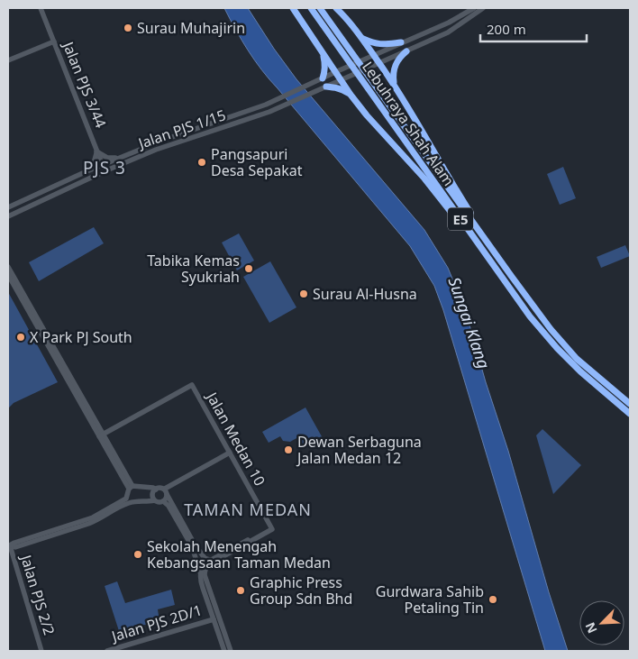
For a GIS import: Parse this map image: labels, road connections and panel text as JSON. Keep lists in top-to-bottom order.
{
  "streets": {
    "highway": ["Lebuhraya Shah Alam", "E5"],
    "main road": [
      "Jalan PJS 3/44",
      "Jalan PJS 1/15",
      "Jalan Medan 10",
      "Jalan PJS 2/2",
      "Jalan PJS 2D/1"
    ]
  },
  "crossings": [
    ["Jalan PJS 3/44", "Jalan PJS 1/15"]
  ],
  "districts": ["PJS 3", "TAMAN MEDAN"],
  "water": ["Sungai Klang"],
  "places": [
    "Surau Muhajirin",
    "Pangsapuri Desa Sepakat",
    "Tabika Kemas Syukriah",
    "Surau Al-Husna",
    "X Park PJ South",
    "Dewan Serbaguna Jalan Medan 12",
    "Sekolah Menengah Kebangsaan Taman Medan",
    "Graphic Press Group Sdn Bhd",
    "Gurdwara Sahib Petaling Tin"
  ],
  "scale_bar": "200 m",
  "north": "bottom left"
}
